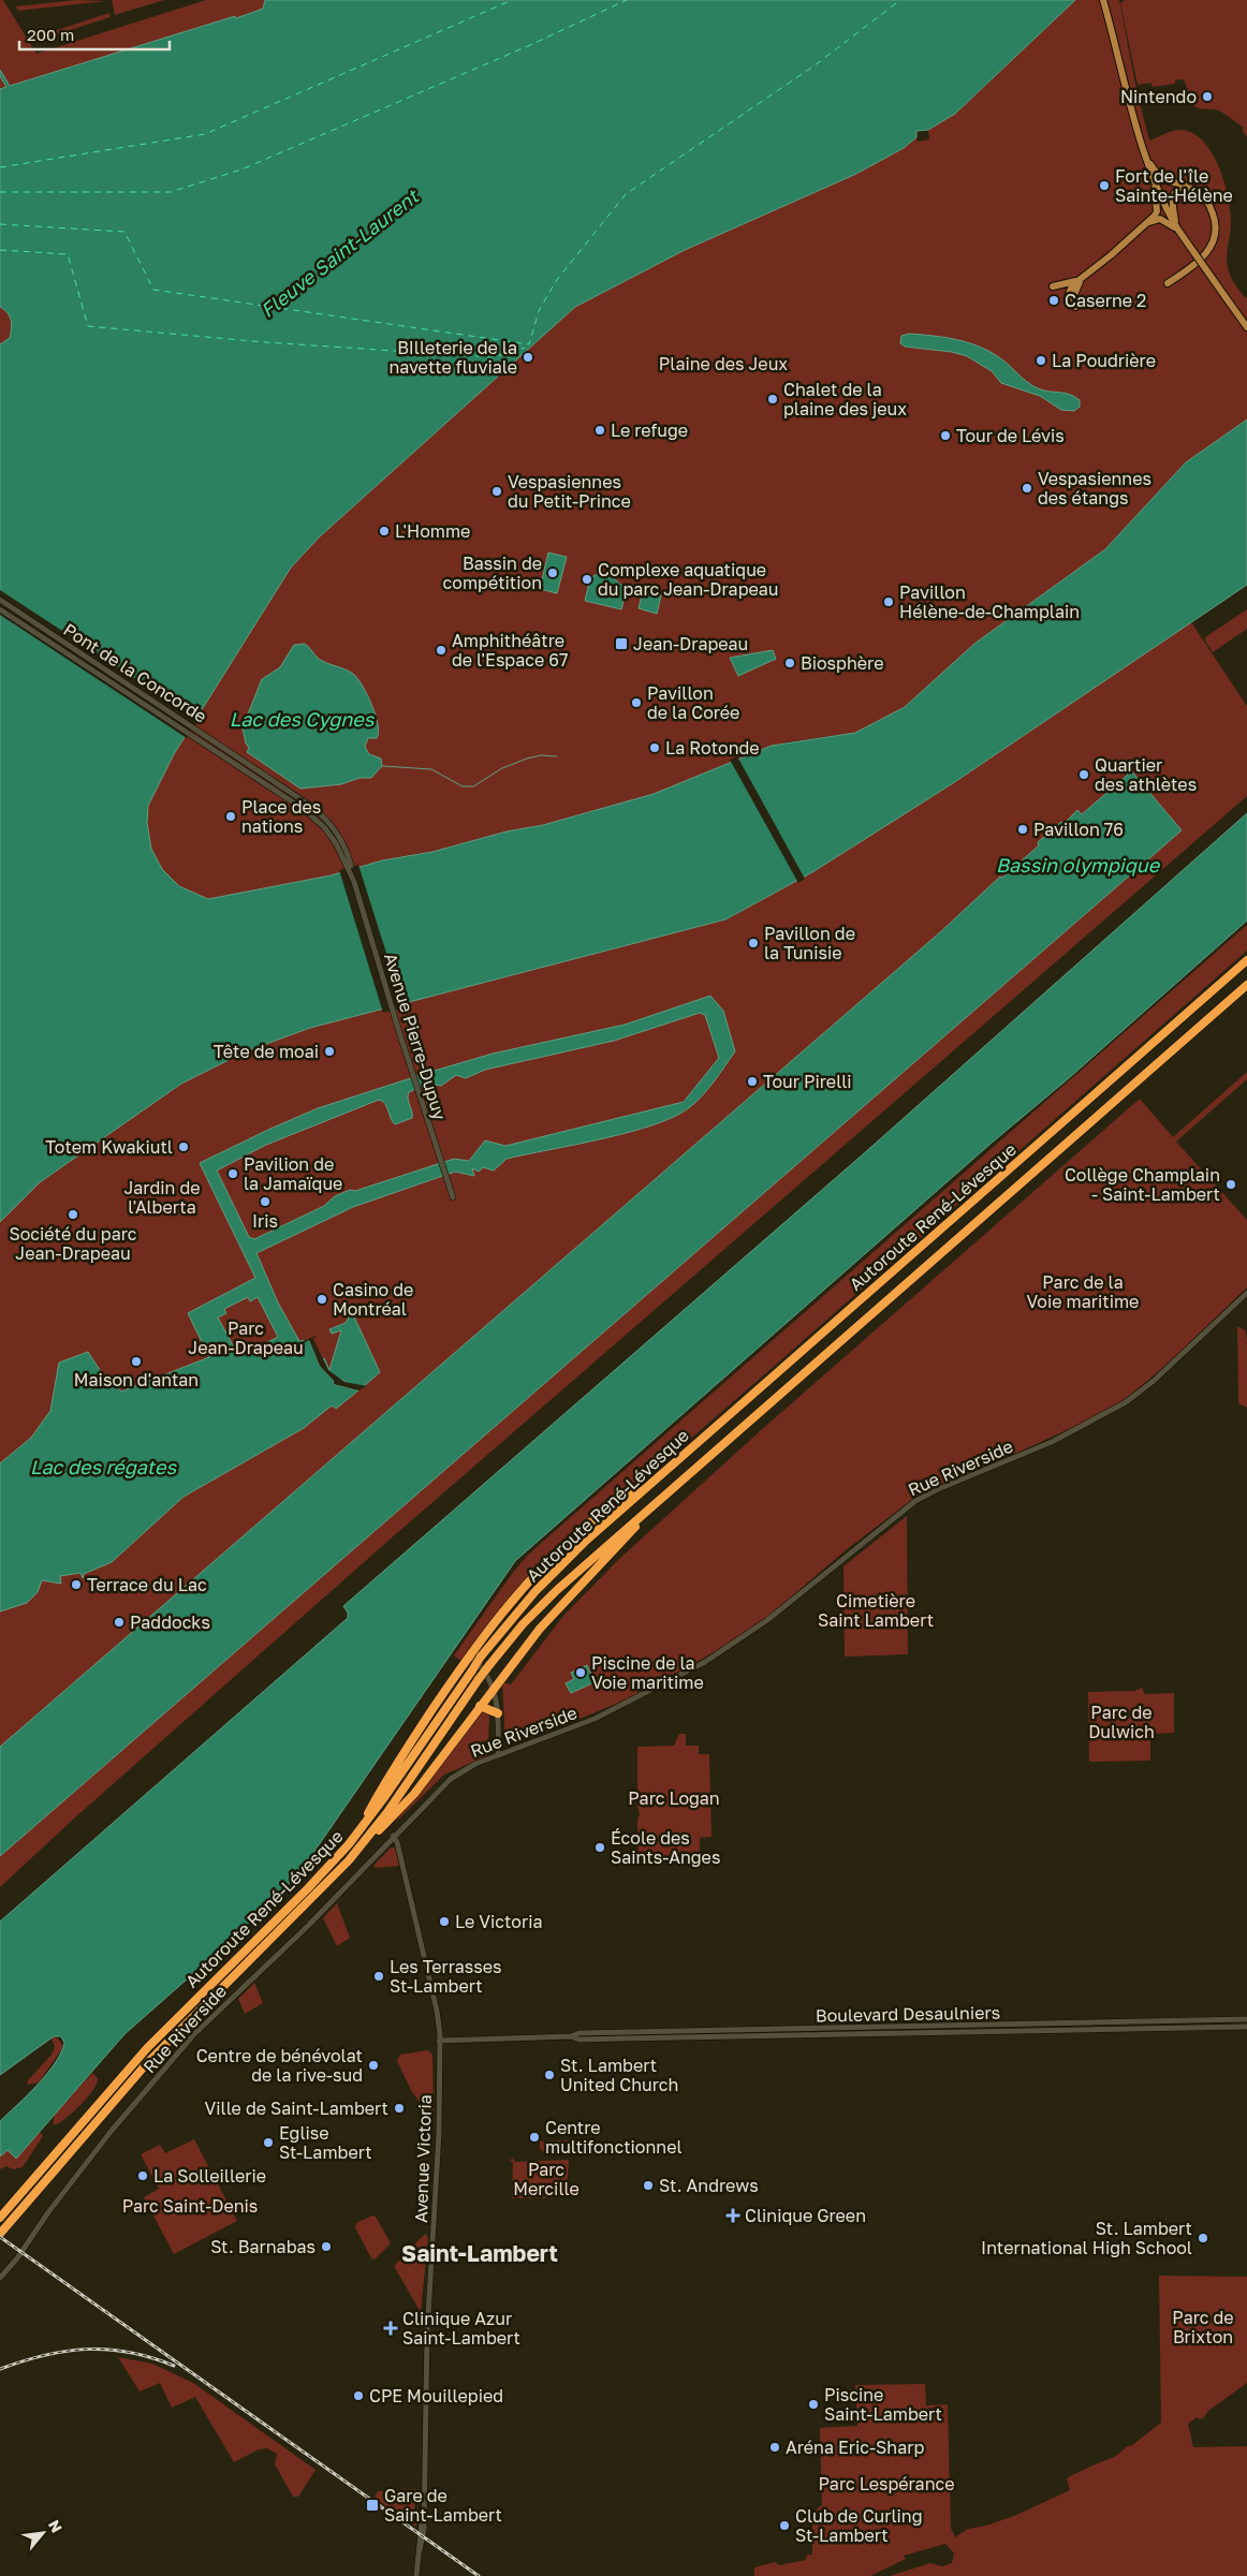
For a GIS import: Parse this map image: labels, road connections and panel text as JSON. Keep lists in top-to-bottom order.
{
  "streets": {
    "highway": ["Autoroute René-Lévesque"],
    "street": [
      "Pont de la Concorde",
      "Avenue Pierre-Dupuy",
      "Rue Riverside",
      "Boulevard Desaulniers",
      "Avenue Victoria"
    ]
  },
  "crossings": [
    ["Pont de la Concorde", "Avenue Pierre-Dupuy"],
    ["Rue Riverside", "Avenue Victoria"],
    ["Boulevard Desaulniers", "Avenue Victoria"]
  ],
  "districts": ["Saint-Lambert"],
  "water": [
    "Fleuve Saint-Laurent",
    "Lac des Cygnes",
    "Bassin olympique",
    "Lac des régates"
  ],
  "parks": [
    "Plaine des Jeux",
    "Jardin de l'Alberta",
    "Parc de la Voie maritime",
    "Parc Jean-Drapeau",
    "Cimetière Saint Lambert",
    "Parc de Dulwich",
    "Parc Logan",
    "Parc Mercille",
    "Parc Saint-Denis",
    "Parc de Brixton",
    "Parc Lespérance"
  ],
  "places": {
    "other": [
      "Nintendo",
      "Fort de l'île Sainte-Hélène",
      "Caserne 2",
      "BIlleterie de la navette fluviale",
      "La Poudrière",
      "Chalet de la plaine des jeux",
      "Le refuge",
      "Tour de Lévis",
      "Vespasiennes des étangs",
      "Vespasiennes du Petit-Prince",
      "L'Homme",
      "Bassin de compétition",
      "Complexe aquatique du parc Jean-Drapeau",
      "Pavillon Hélène-de-Champlain",
      "Amphithéâtre de l'Espace 67",
      "Biosphère",
      "Pavillon de la Corée",
      "La Rotonde",
      "Quartier des athlètes",
      "Place des nations",
      "Pavillon 76",
      "Pavillon de la Tunisie",
      "Tête de moai",
      "Tour Pirelli",
      "Totem Kwakiutl",
      "Pavilion de la Jamaïque",
      "Collège Champlain - Saint-Lambert",
      "Iris",
      "Société du parc Jean-Drapeau",
      "Casino de Montréal",
      "Maison d'antan",
      "Terrace du Lac",
      "Paddocks",
      "Piscine de la Voie maritime",
      "École des Saints-Anges",
      "Le Victoria",
      "Les Terrasses St-Lambert",
      "Centre de bénévolat de la rive-sud",
      "St. Lambert United Church",
      "Ville de Saint-Lambert",
      "Centre multifonctionnel",
      "Eglise St-Lambert",
      "La Solleillerie",
      "St. Andrews",
      "St. Lambert International High School",
      "St. Barnabas",
      "CPE Mouillepied",
      "Piscine Saint-Lambert",
      "Aréna Eric-Sharp",
      "Club de Curling St-Lambert"
    ],
    "transit": ["Jean-Drapeau", "Gare de Saint-Lambert"],
    "health": ["Clinique Green", "Clinique Azur Saint-Lambert"]
  },
  "scale_bar": "200 m",
  "north": "top right"
}
